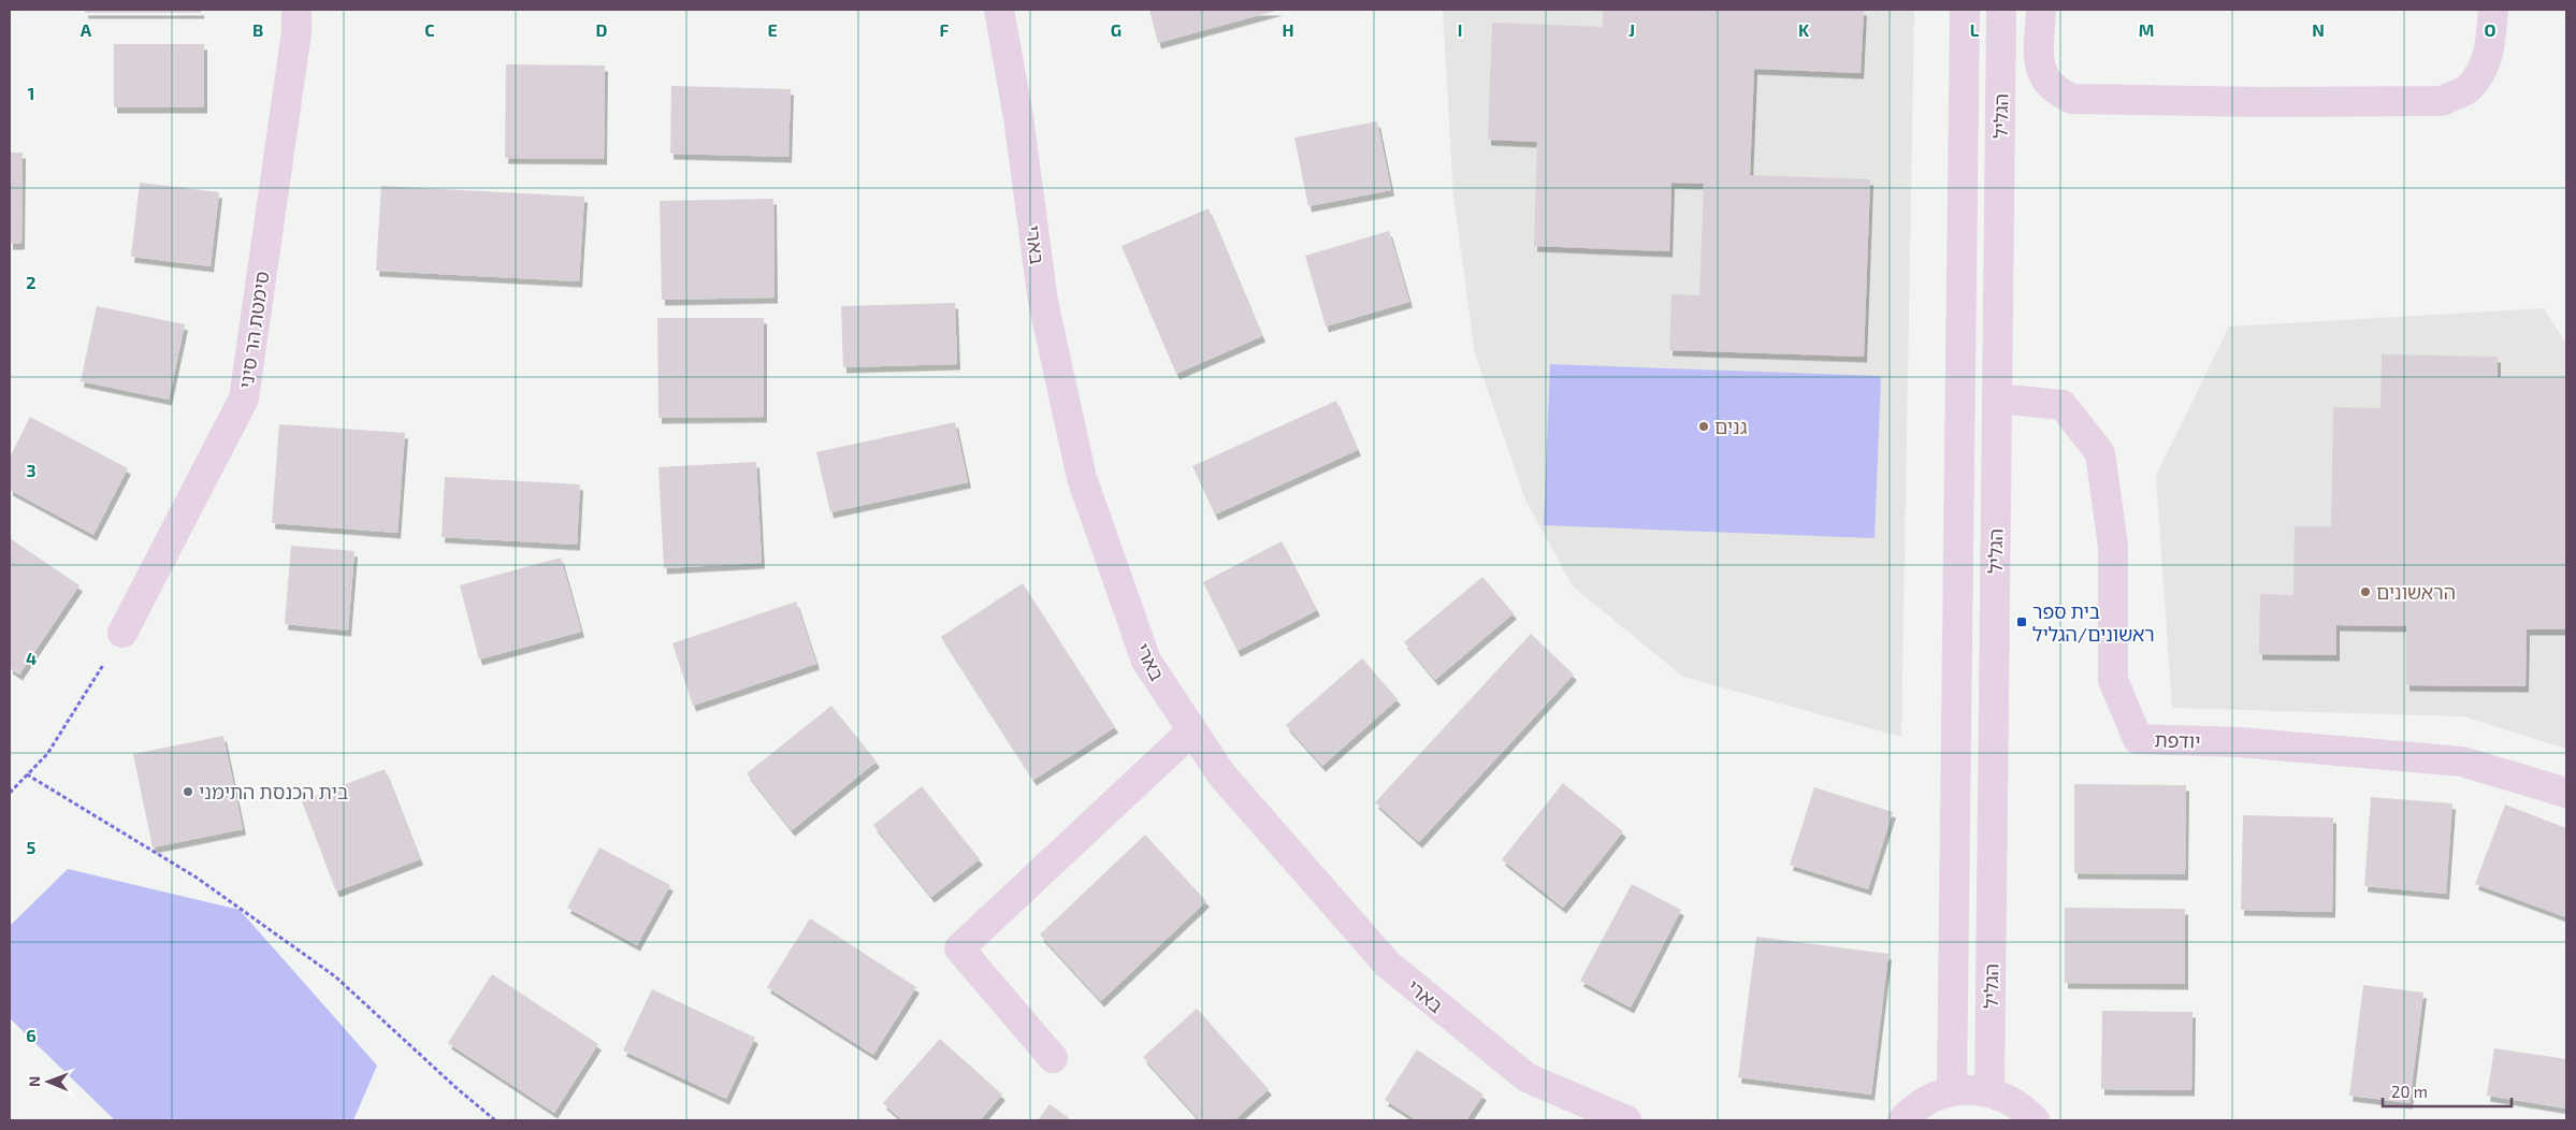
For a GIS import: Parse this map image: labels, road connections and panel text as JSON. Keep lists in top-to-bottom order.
{
  "streets": {
    "street": [
      "הגליל",
      "בארי",
      "סימטת הר סיני",
      "יודפת"
    ]
  },
  "crossings": [
    ["הגליל", "יודפת"]
  ],
  "places": {
    "other": ["גנים", "הראשונים", "בית הכנסת התימני"],
    "transit": ["בית ספר ראשונים/הגליל"]
  },
  "scale_bar": "20 m",
  "north": "left",
  "grid": {
    "columns": [
      "A",
      "B",
      "C",
      "D",
      "E",
      "F",
      "G",
      "H",
      "I",
      "J",
      "K",
      "L",
      "M",
      "N",
      "O"
    ],
    "rows": [
      "1",
      "2",
      "3",
      "4",
      "5",
      "6"
    ]
  }
}
